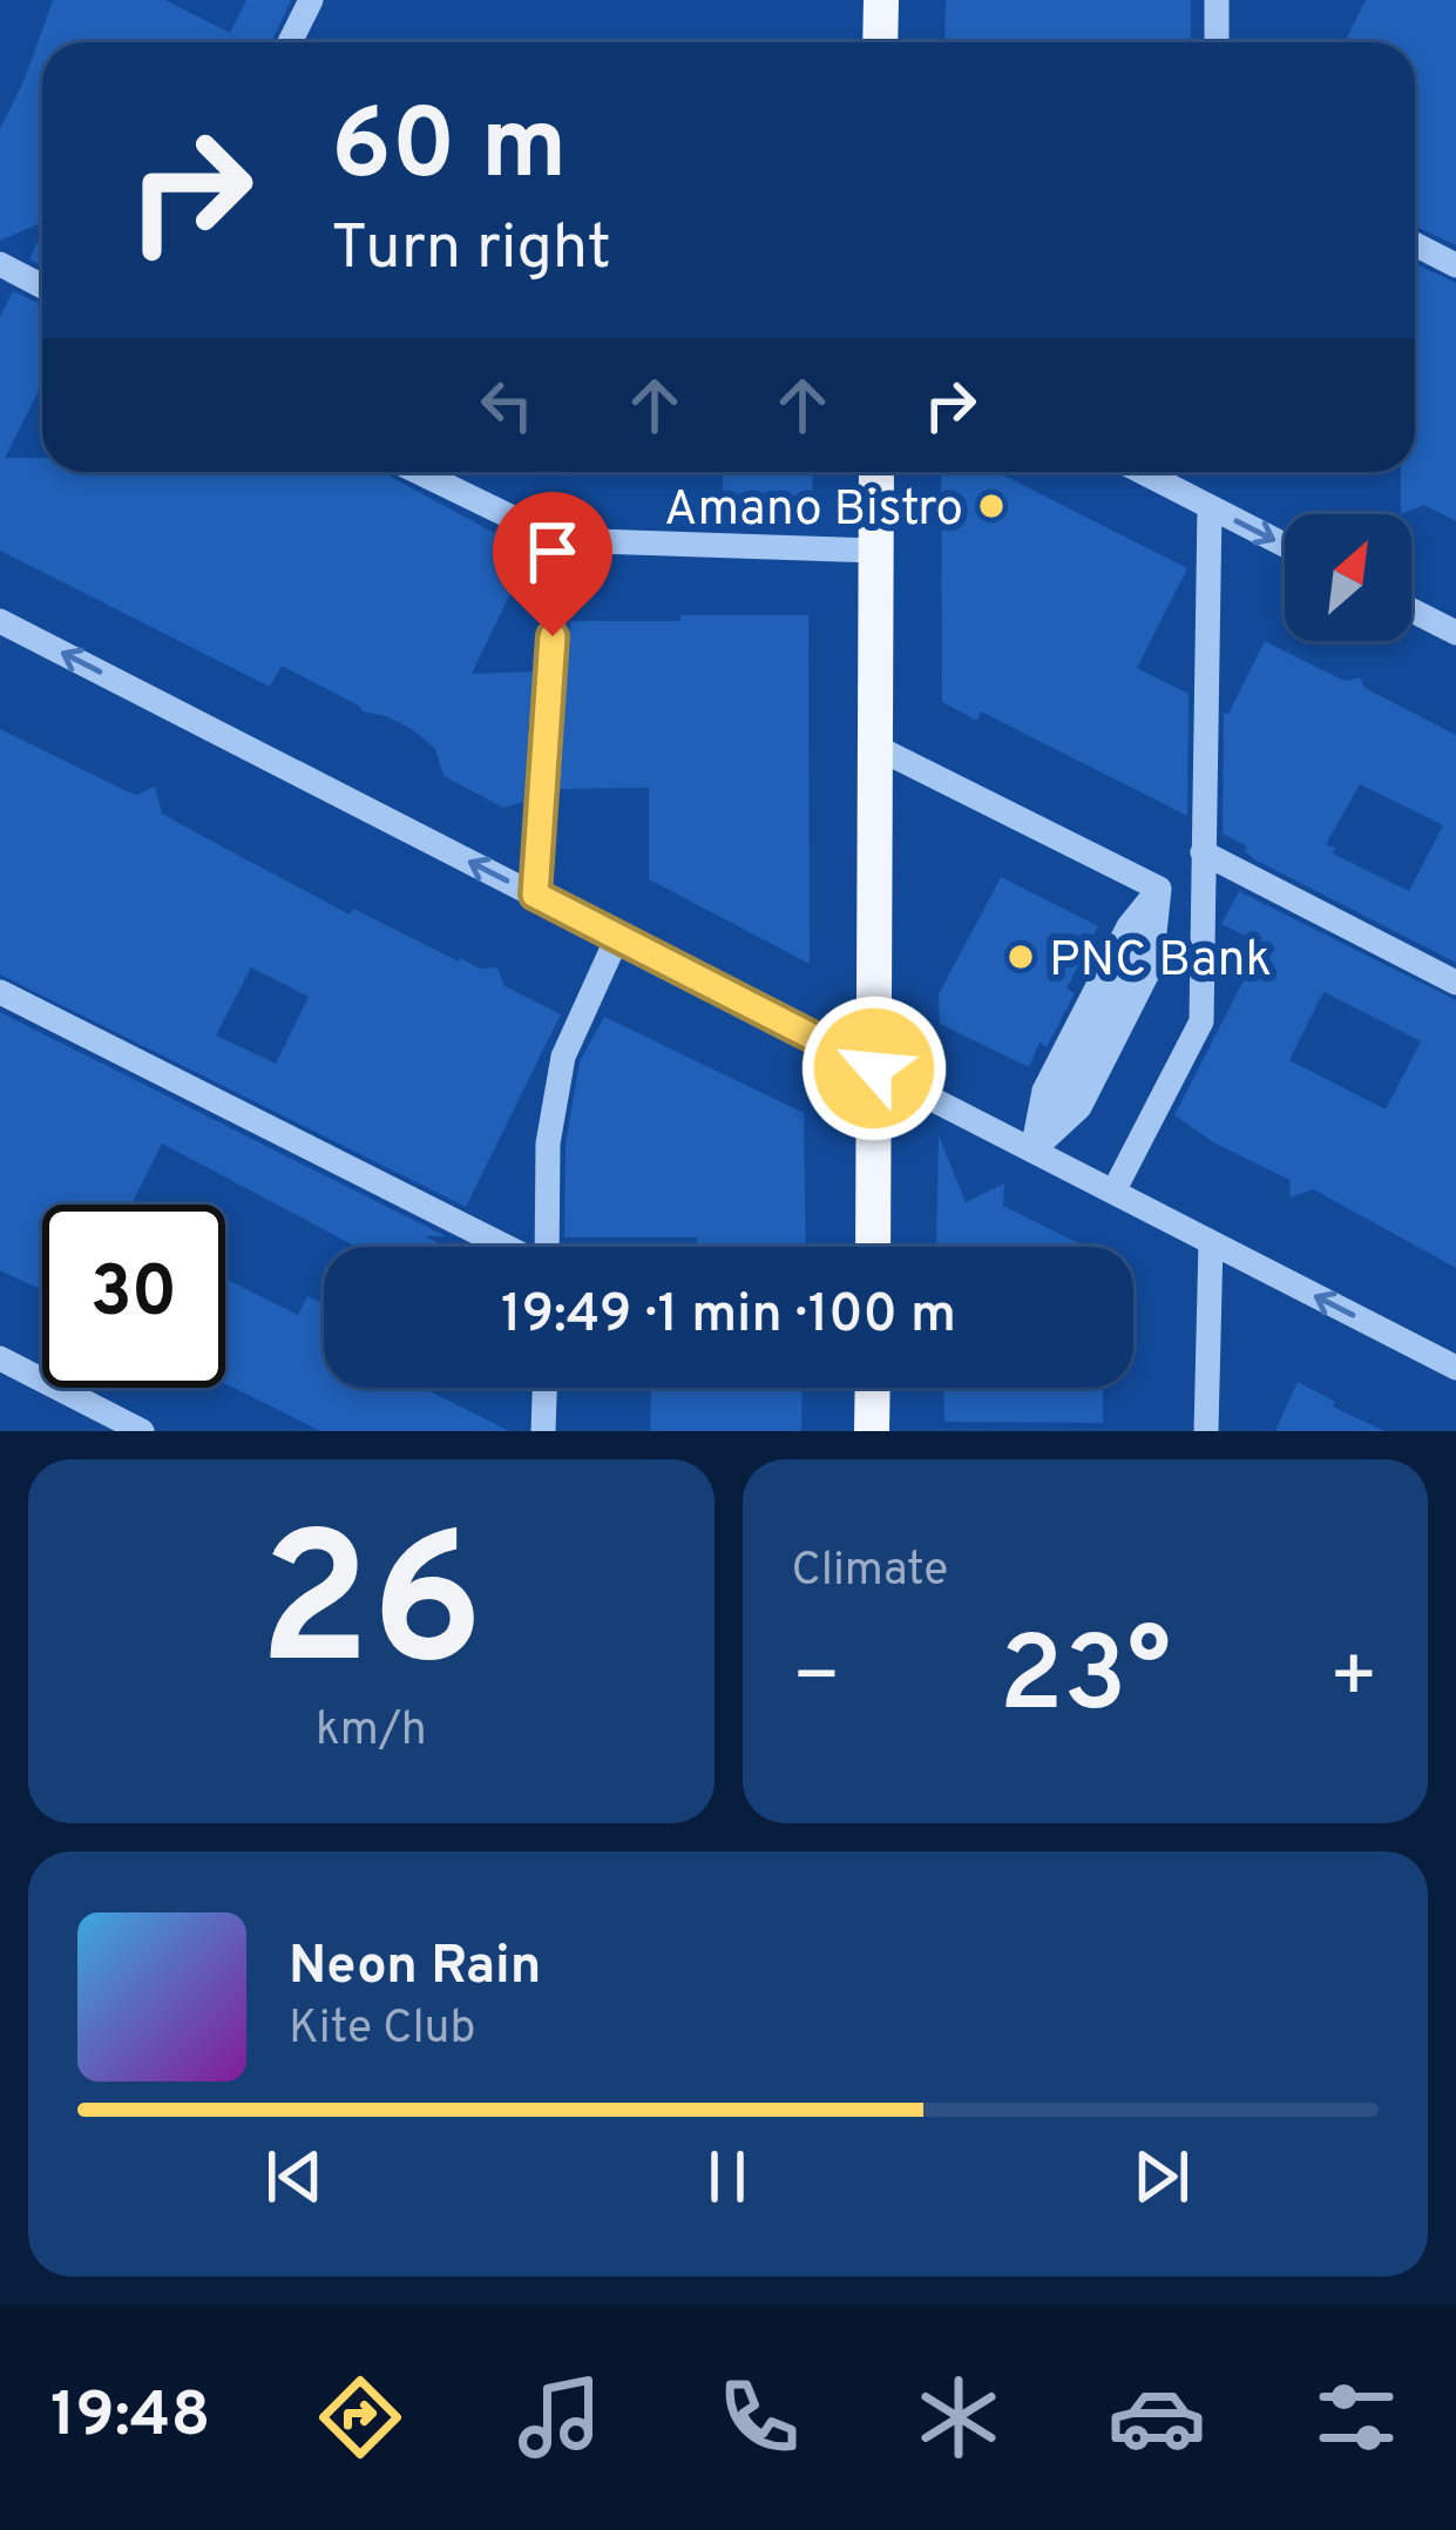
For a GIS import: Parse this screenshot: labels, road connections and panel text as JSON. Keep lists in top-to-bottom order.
{
  "places": ["Amano Bistro", "PNC Bank"],
  "north": "top right",
  "page": {
    "turn": ["60 m", "Turn right"],
    "limit": "30",
    "trip": "19:49 · 1 min · 100 m",
    "tile": [
      ["26", "km/h"],
      "Climate"
    ],
    "heat": ["−", "23°", "+"],
    "song": ["Neon Rain", "Kite Club"],
    "tabs": "19:48"
  }
}
